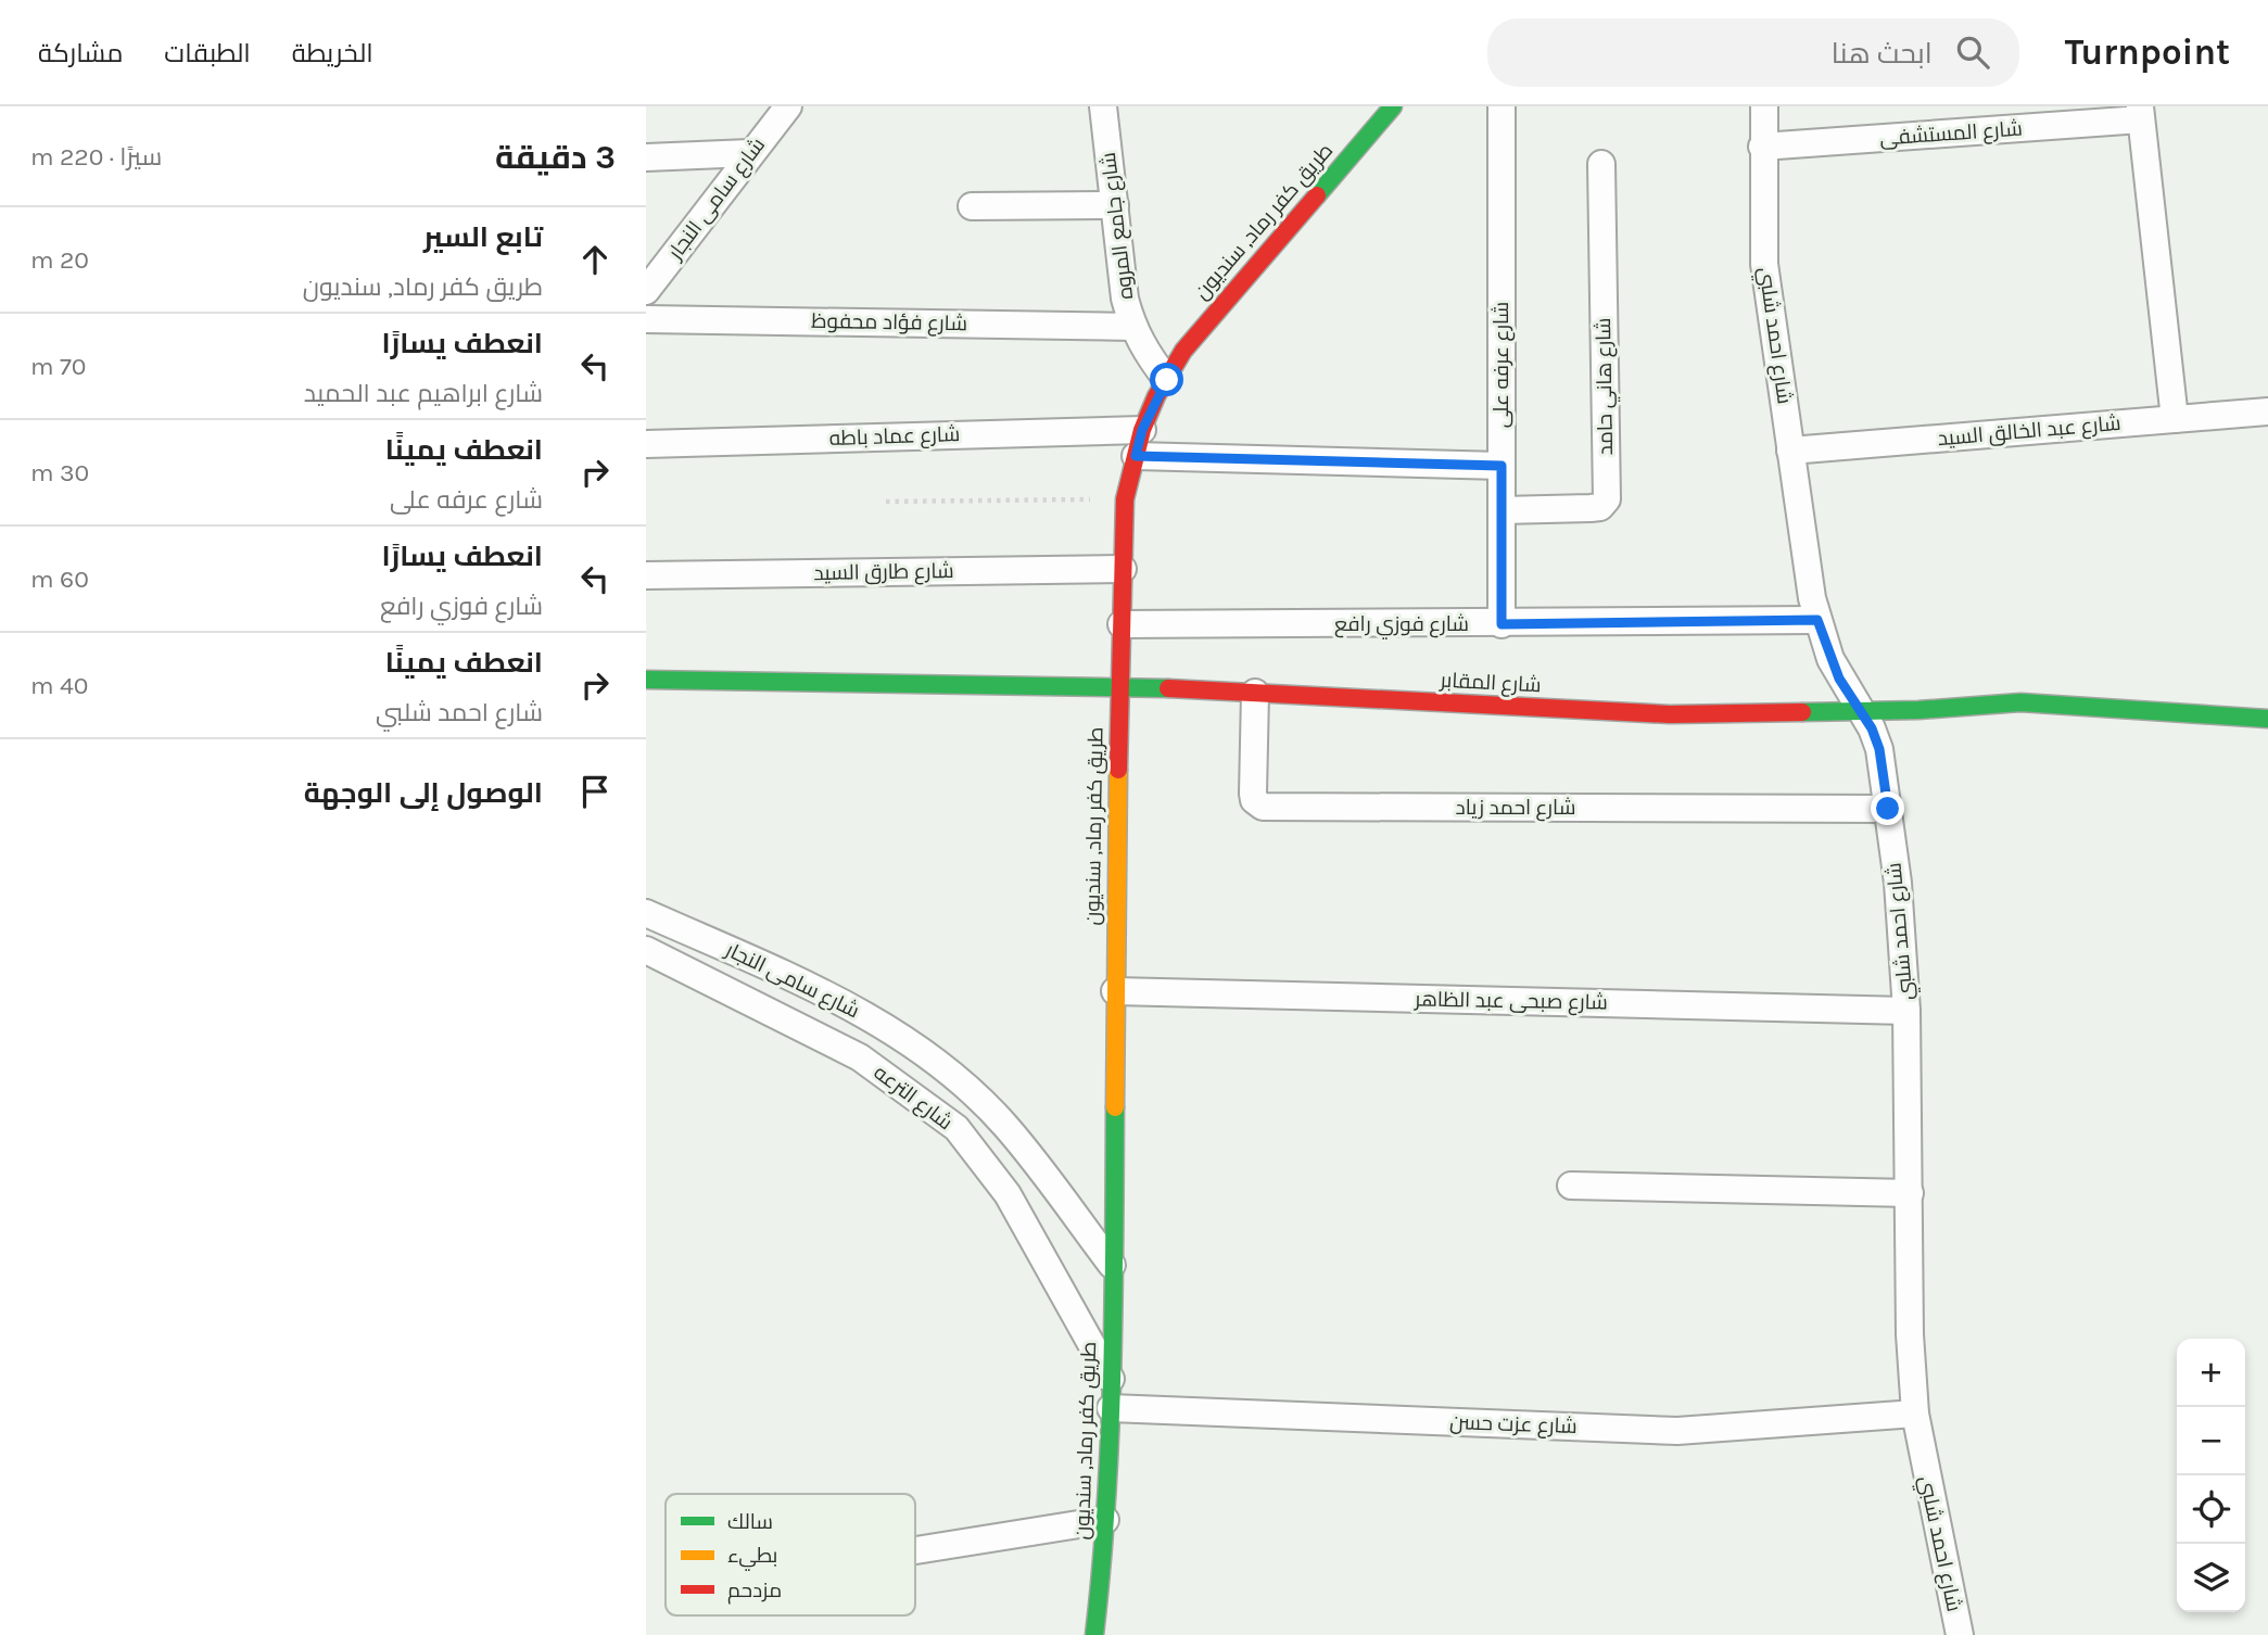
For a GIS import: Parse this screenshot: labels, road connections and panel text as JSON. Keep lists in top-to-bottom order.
{
  "streets": {
    "street": [
      "شارع المستشفى",
      "شارع سامى النجار",
      "طريق كفر رماد, سنديون",
      "شارع جامع المروه",
      "شارع فؤاد محفوظ",
      "شارع احمد شلبي",
      "شارع عرفه على",
      "شارع هاني حامد",
      "شارع عبد الخالق السيد",
      "شارع عماد باطه",
      "شارع طارق السيد",
      "شارع فوزي رافع",
      "شارع المقابر",
      "شارع احمد زياد",
      "شارع صبحى عبد الظاهر",
      "شارع الترعه",
      "شارع عزت حسن"
    ]
  },
  "crossings": [
    ["شارع المستشفى", "شارع احمد شلبي"],
    ["شارع سامى النجار", "طريق كفر رماد, سنديون"],
    ["طريق كفر رماد, سنديون", "شارع جامع المروه"],
    ["طريق كفر رماد, سنديون", "شارع عماد باطه"],
    ["طريق كفر رماد, سنديون", "شارع طارق السيد"],
    ["طريق كفر رماد, سنديون", "شارع فوزي رافع"],
    ["طريق كفر رماد, سنديون", "شارع المقابر"],
    ["طريق كفر رماد, سنديون", "شارع صبحى عبد الظاهر"],
    ["طريق كفر رماد, سنديون", "شارع الترعه"],
    ["طريق كفر رماد, سنديون", "شارع عزت حسن"],
    ["شارع جامع المروه", "شارع فؤاد محفوظ"],
    ["شارع احمد شلبي", "شارع عبد الخالق السيد"],
    ["شارع احمد شلبي", "شارع فوزي رافع"],
    ["شارع احمد شلبي", "شارع المقابر"],
    ["شارع احمد شلبي", "شارع احمد زياد"],
    ["شارع احمد شلبي", "شارع صبحى عبد الظاهر"],
    ["شارع احمد شلبي", "شارع عزت حسن"],
    ["شارع عرفه على", "شارع هاني حامد"],
    ["شارع عرفه على", "شارع فوزي رافع"],
    ["شارع المقابر", "شارع احمد زياد"],
    ["شارع الترعه", "شارع عزت حسن"]
  ],
  "legend": ["سالك", "بطيء", "مزدحم"],
  "page": {
    "header": "Turnpoint",
    "search": "ابحث هنا",
    "nav": ["الخريطة", "الطبقات", "مشاركة"],
    "heading": ["3 دقيقة", "سيرًا · 220 m"],
    "list": [
      ["تابع السير", "طريق كفر رماد, سنديون", "20 m"],
      ["انعطف يسارًا", "شارع ابراهيم عبد الحميد", "70 m"],
      ["انعطف يمينًا", "شارع عرفه على", "30 m"],
      ["انعطف يسارًا", "شارع فوزي رافع", "60 m"],
      ["انعطف يمينًا", "شارع احمد شلبي", "40 m"],
      "الوصول إلى الوجهة"
    ],
    "map_buttons": ["+", "−"]
  }
}
